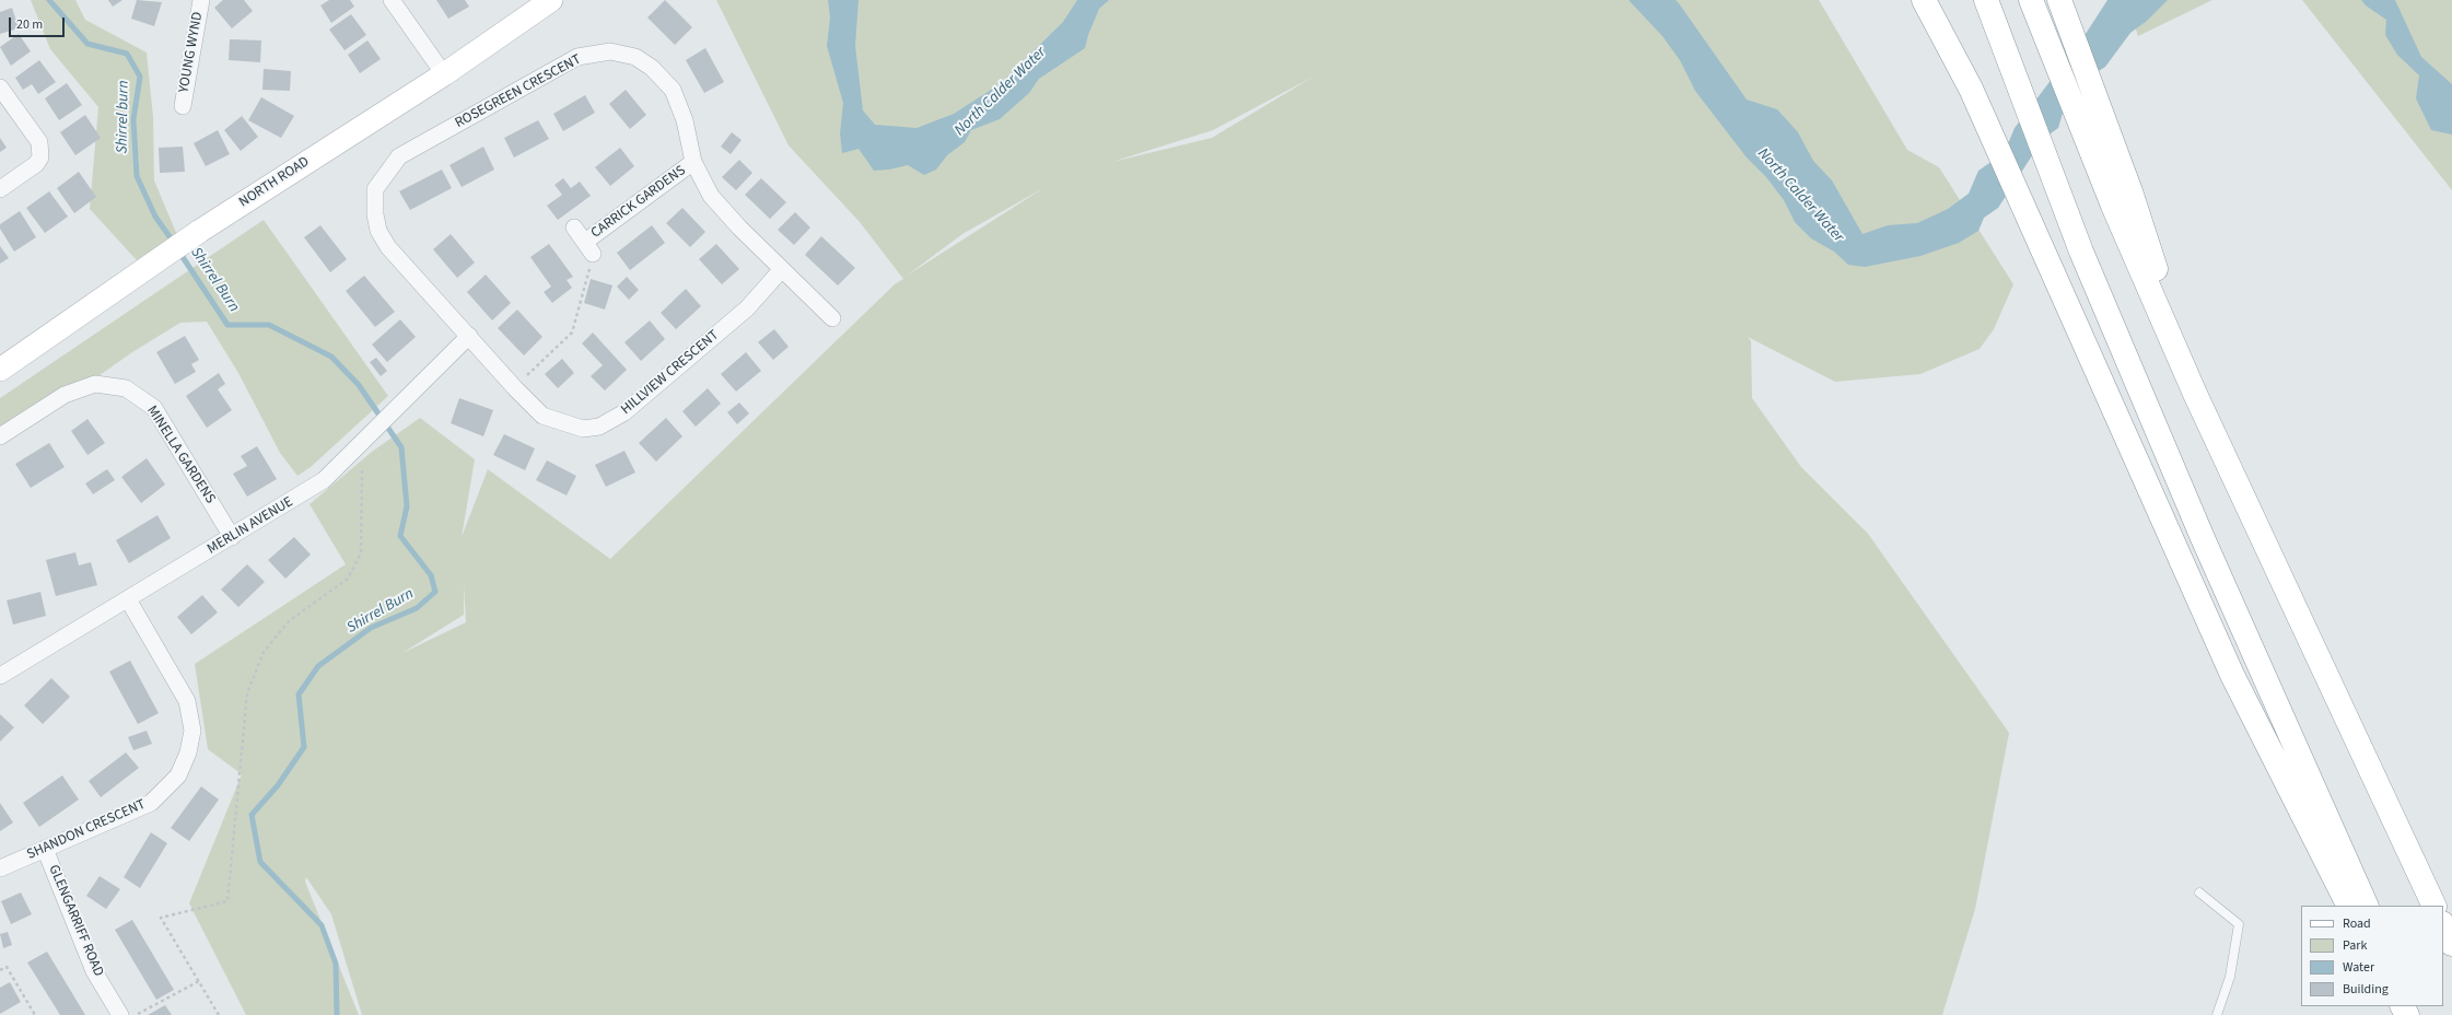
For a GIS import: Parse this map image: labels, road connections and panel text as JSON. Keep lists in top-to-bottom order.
{
  "streets": {
    "main road": ["NORTH ROAD"],
    "street": [
      "YOUNG WYND",
      "ROSEGREEN CRESCENT",
      "CARRICK GARDENS",
      "HILLVIEW CRESCENT",
      "MINELLA GARDENS",
      "MERLIN AVENUE",
      "SHANDON CRESCENT",
      "GLENGARRIFF ROAD"
    ]
  },
  "crossings": [
    ["ROSEGREEN CRESCENT", "CARRICK GARDENS"],
    ["ROSEGREEN CRESCENT", "HILLVIEW CRESCENT"],
    ["ROSEGREEN CRESCENT", "MERLIN AVENUE"],
    ["HILLVIEW CRESCENT", "MERLIN AVENUE"],
    ["MINELLA GARDENS", "MERLIN AVENUE"],
    ["MERLIN AVENUE", "SHANDON CRESCENT"],
    ["SHANDON CRESCENT", "GLENGARRIFF ROAD"]
  ],
  "water": ["North Calder Water", "Shirrel burn", "Shirrel Burn"],
  "legend": [
    "Road",
    "Park",
    "Water",
    "Building"
  ],
  "scale_bar": "20 m"
}
